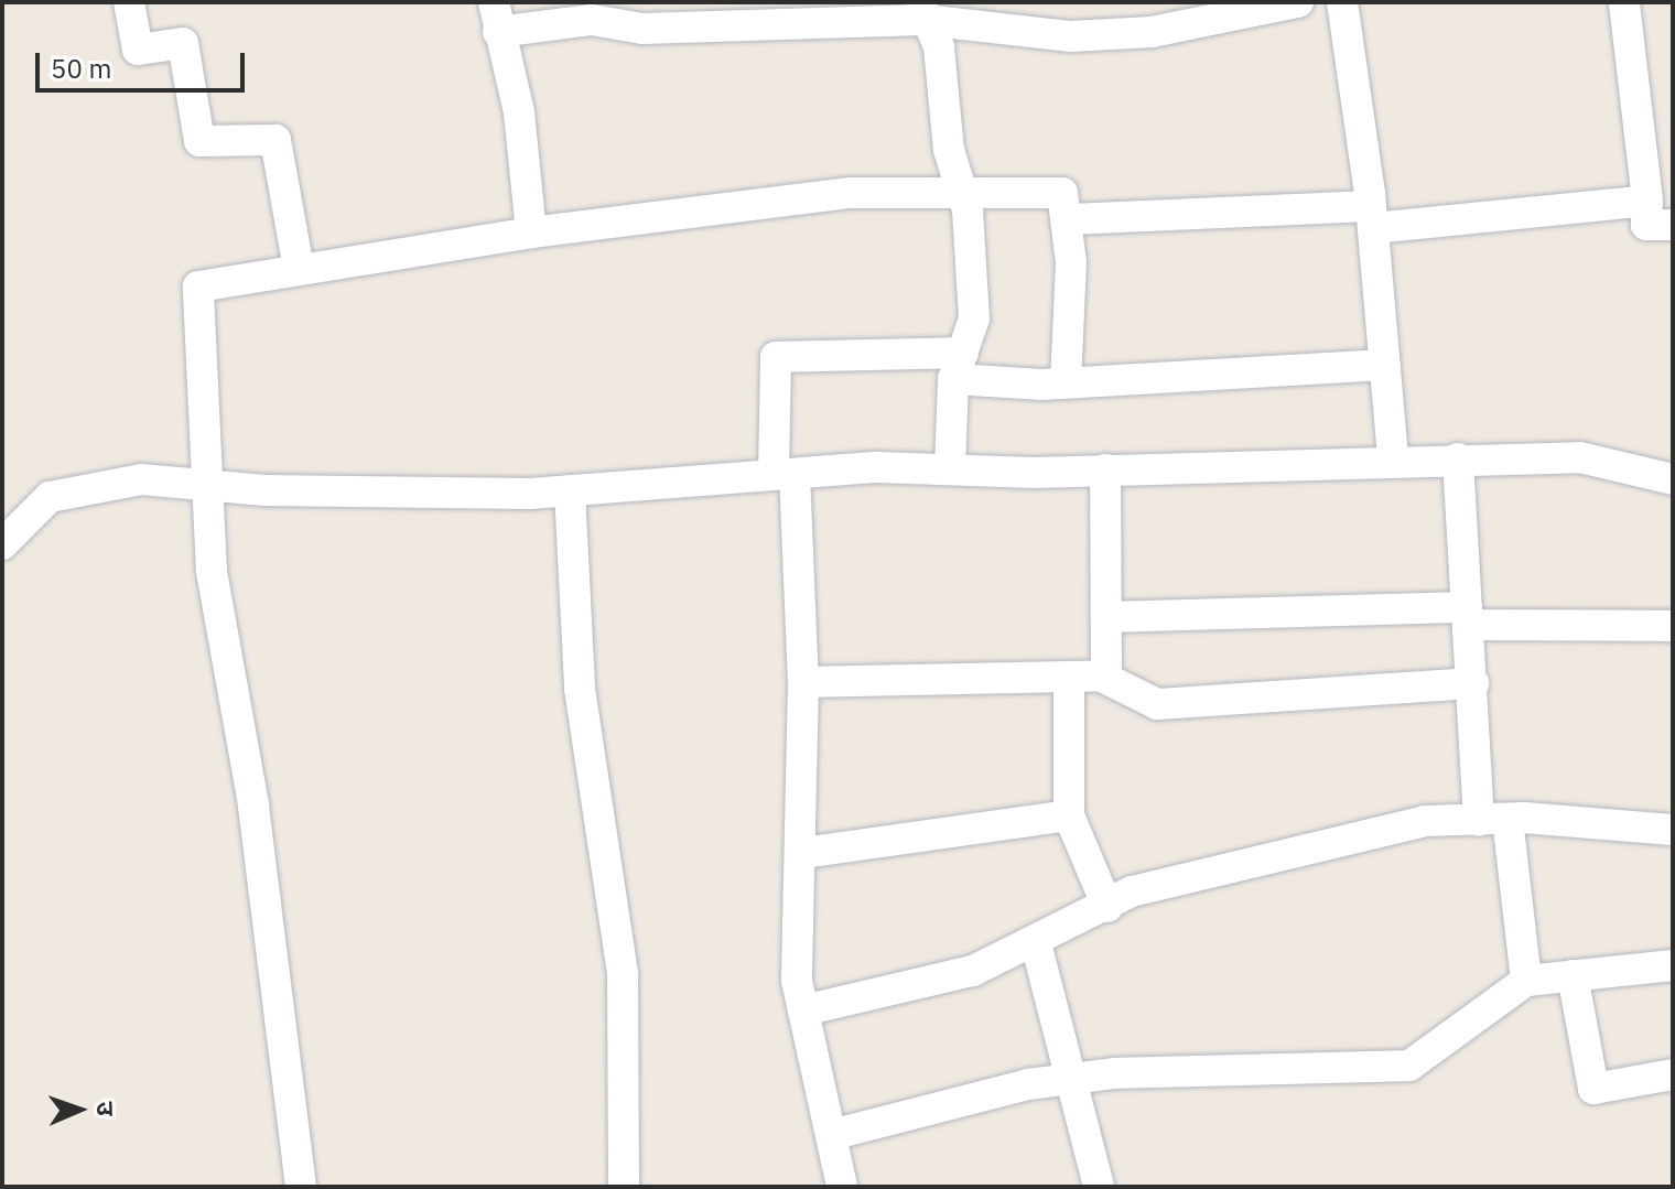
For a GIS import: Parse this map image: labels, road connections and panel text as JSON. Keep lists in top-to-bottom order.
{
  "scale_bar": "50 m",
  "north": "right"
}
